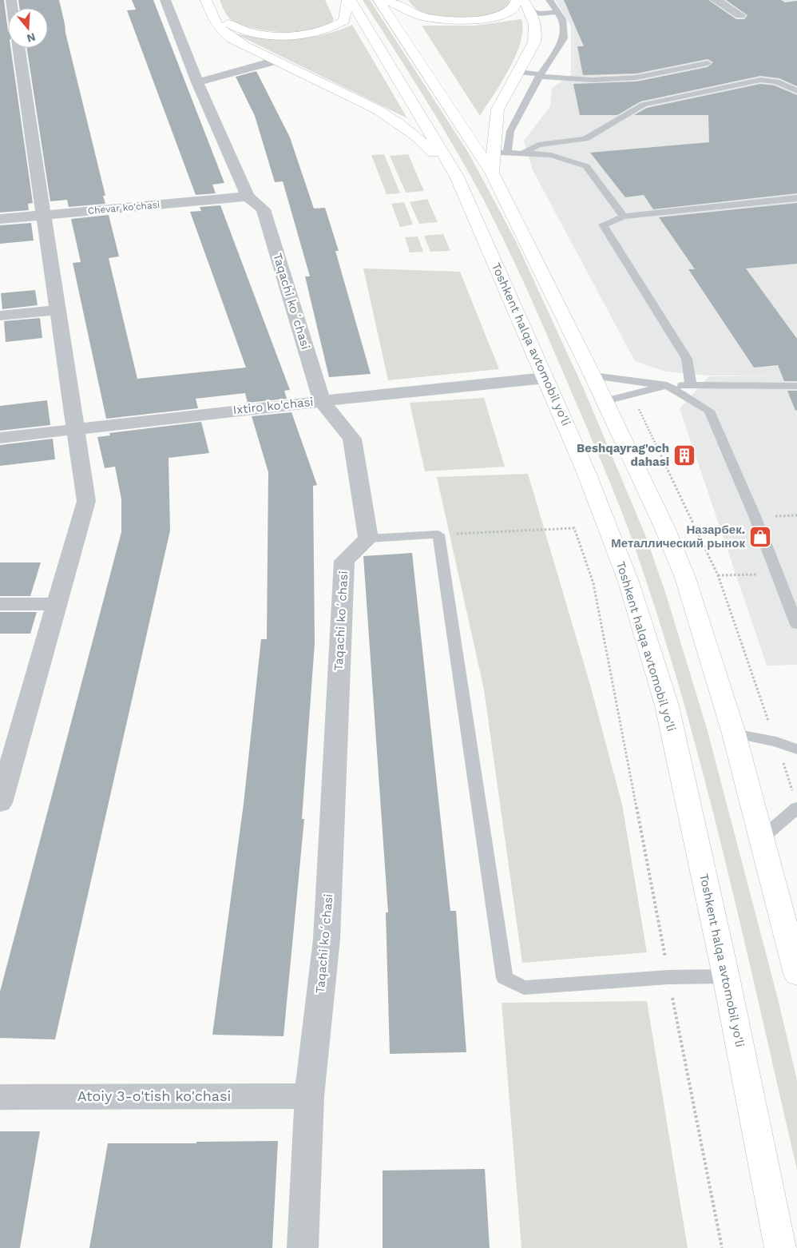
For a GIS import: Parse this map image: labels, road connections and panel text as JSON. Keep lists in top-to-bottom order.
{
  "streets": {
    "highway": ["Toshkent halqa avtomobil yo'li"],
    "street": [
      "Chevar ko'chasi",
      "Taqachi koʻchasi",
      "Ixtiro ko'chasi",
      "Atoiy 3-o'tish ko'chasi"
    ]
  },
  "crossings": [
    ["Chevar ko'chasi", "Taqachi koʻchasi"],
    ["Taqachi koʻchasi", "Ixtiro ko'chasi"],
    ["Taqachi koʻchasi", "Atoiy 3-o'tish ko'chasi"],
    ["Toshkent halqa avtomobil yo'li", "Ixtiro ko'chasi"]
  ],
  "places": {
    "building": ["Beshqayrag'och dahasi"],
    "shop": ["Назарбек. Металлический рынок"]
  },
  "north": "bottom"
}
